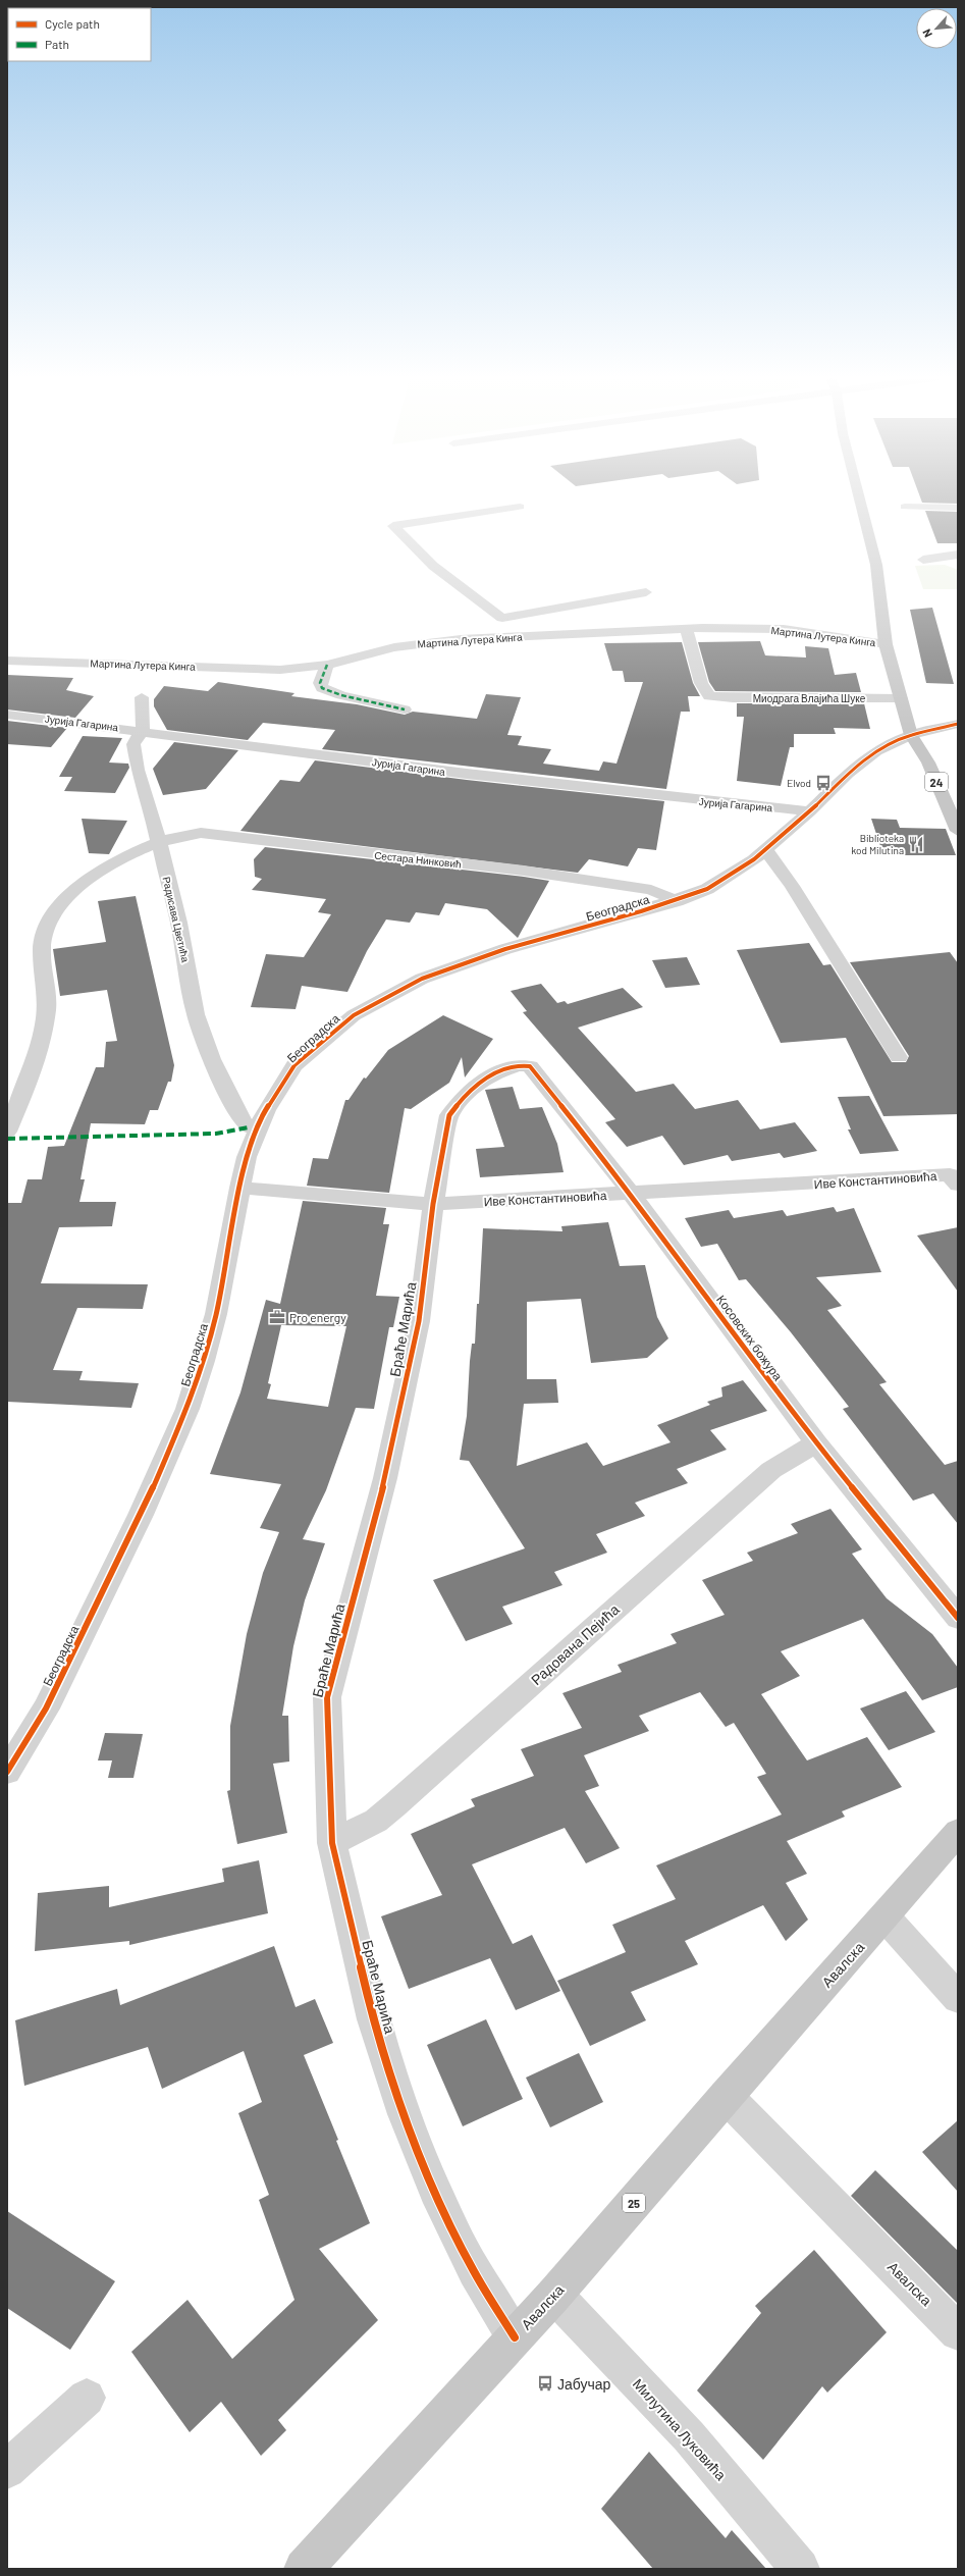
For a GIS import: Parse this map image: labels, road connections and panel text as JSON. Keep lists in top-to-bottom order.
{
  "streets": {
    "main road": ["24", "Авалска", "25"],
    "street": [
      "Мартина Лутера Кинга",
      "Миодрага Влајића Шуке",
      "Јурија Гагарина",
      "Сестара Нинковић",
      "Београдска",
      "Радисава Цветића",
      "Иве Константиновића",
      "Браће Марића",
      "Косовских божура",
      "Радована Пејића",
      "Милутина Луковића"
    ]
  },
  "crossings": [
    ["Мартина Лутера Кинга", "Миодрага Влајића Шуке"],
    ["Мартина Лутера Кинга", "24"],
    ["Миодрага Влајића Шуке", "24"],
    ["Јурија Гагарина", "Београдска"],
    ["Јурија Гагарина", "Радисава Цветића"],
    ["24", "Београдска"],
    ["Сестара Нинковић", "Београдска"],
    ["Сестара Нинковић", "Радисава Цветића"],
    ["Београдска", "Радисава Цветића"],
    ["Београдска", "Иве Константиновића"],
    ["Иве Константиновића", "Браће Марића"],
    ["Иве Константиновића", "Косовских божура"],
    ["Браће Марића", "Косовских божура"],
    ["Браће Марића", "Радована Пејића"],
    ["Браће Марића", "Авалска"],
    ["Косовских божура", "Радована Пејића"],
    ["Авалска", "Милутина Луковића"]
  ],
  "places": {
    "bus stop": ["Elvod", "Јабучар"],
    "restaurant": ["Biblioteka kod Milutina"],
    "office": ["Pro energy"]
  },
  "legend": ["Cycle path", "Path"],
  "north": "bottom left"
}
